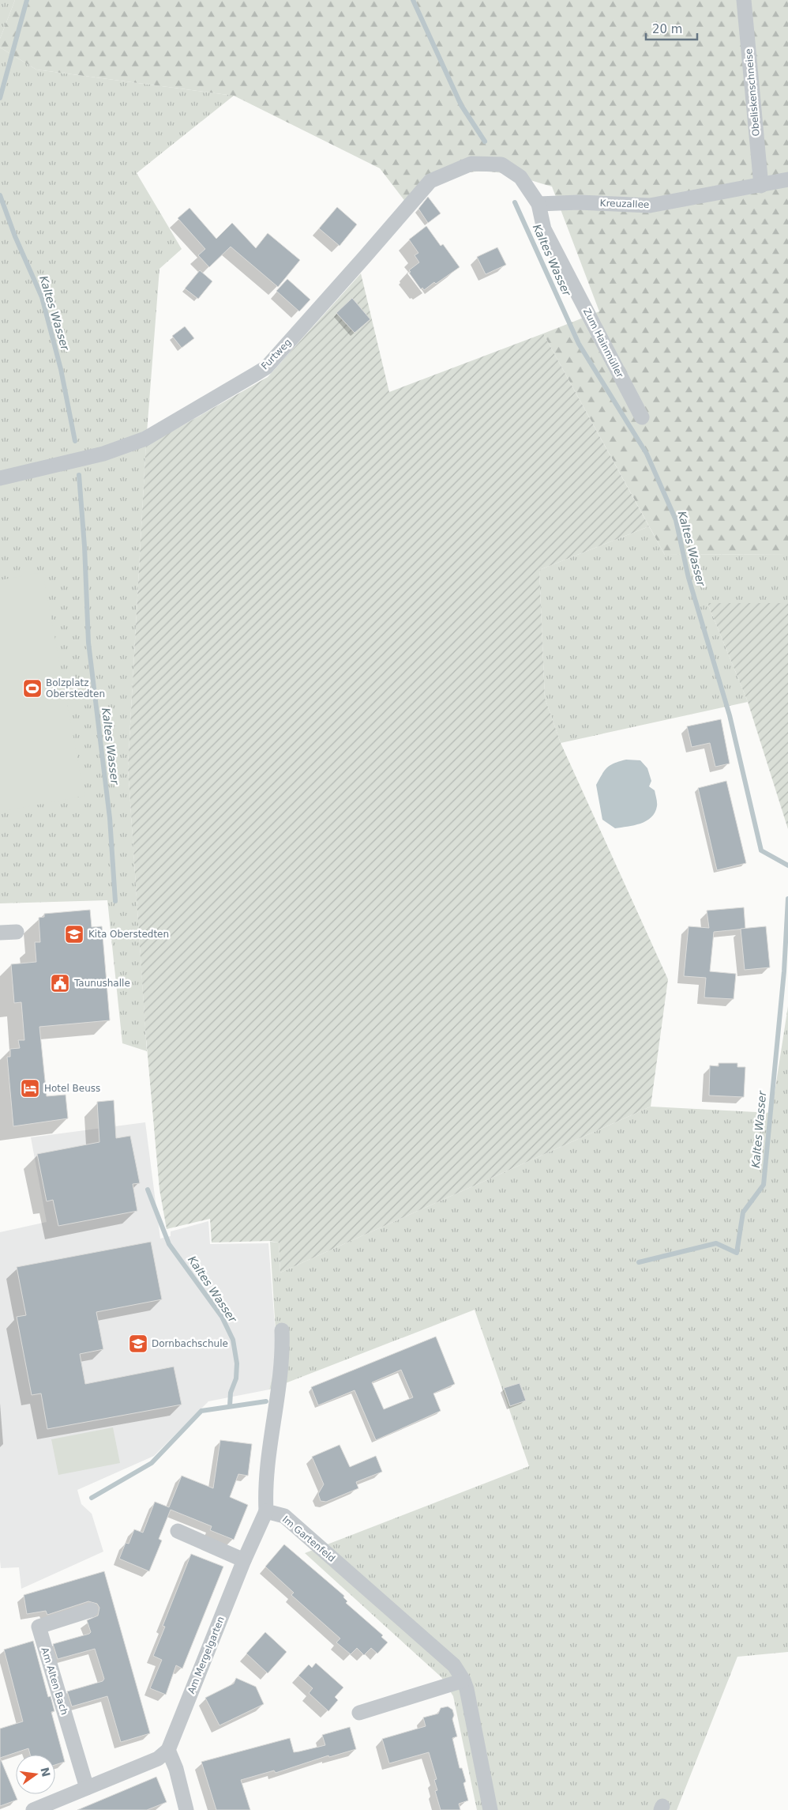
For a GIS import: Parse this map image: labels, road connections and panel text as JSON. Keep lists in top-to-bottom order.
{
  "streets": {
    "street": [
      "Obeliskenschneise",
      "Kreuzallee",
      "Zum Hainmüller",
      "Furtweg",
      "Im Gartenfeld",
      "Am Mergelgarten",
      "Am Alten Bach"
    ]
  },
  "crossings": [
    ["Obeliskenschneise", "Kreuzallee"],
    ["Kreuzallee", "Zum Hainmüller"],
    ["Kreuzallee", "Furtweg"],
    ["Zum Hainmüller", "Furtweg"],
    ["Im Gartenfeld", "Am Mergelgarten"]
  ],
  "water": ["Kaltes Wasser"],
  "places": {
    "sports": ["Bolzplatz Oberstedten"],
    "school or university": ["Kita Oberstedten", "Dornbachschule"],
    "public building": ["Taunushalle"],
    "hotel": ["Hotel Beuss"]
  },
  "scale_bar": "20 m",
  "north": "right"
}
